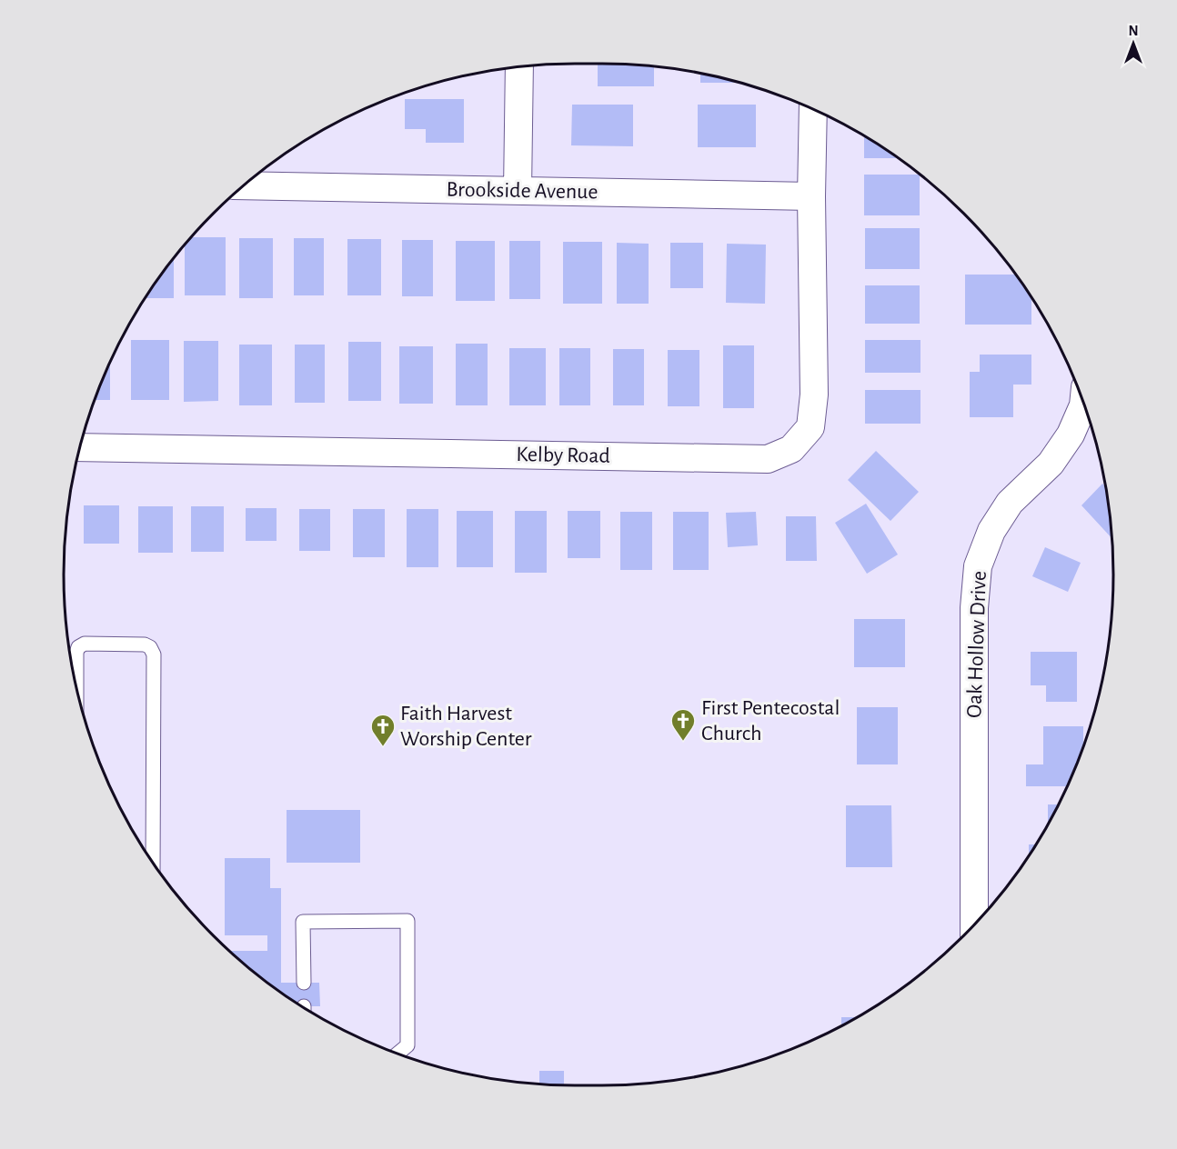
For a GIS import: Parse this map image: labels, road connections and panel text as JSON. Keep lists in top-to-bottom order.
{
  "streets": {
    "street": ["Brookside Avenue", "Kelby Road", "Oak Hollow Drive"]
  },
  "crossings": [
    ["Brookside Avenue", "Kelby Road"]
  ],
  "places": {
    "church": ["First Pentecostal Church", "Faith Harvest Worship Center"]
  },
  "north": "top"
}
